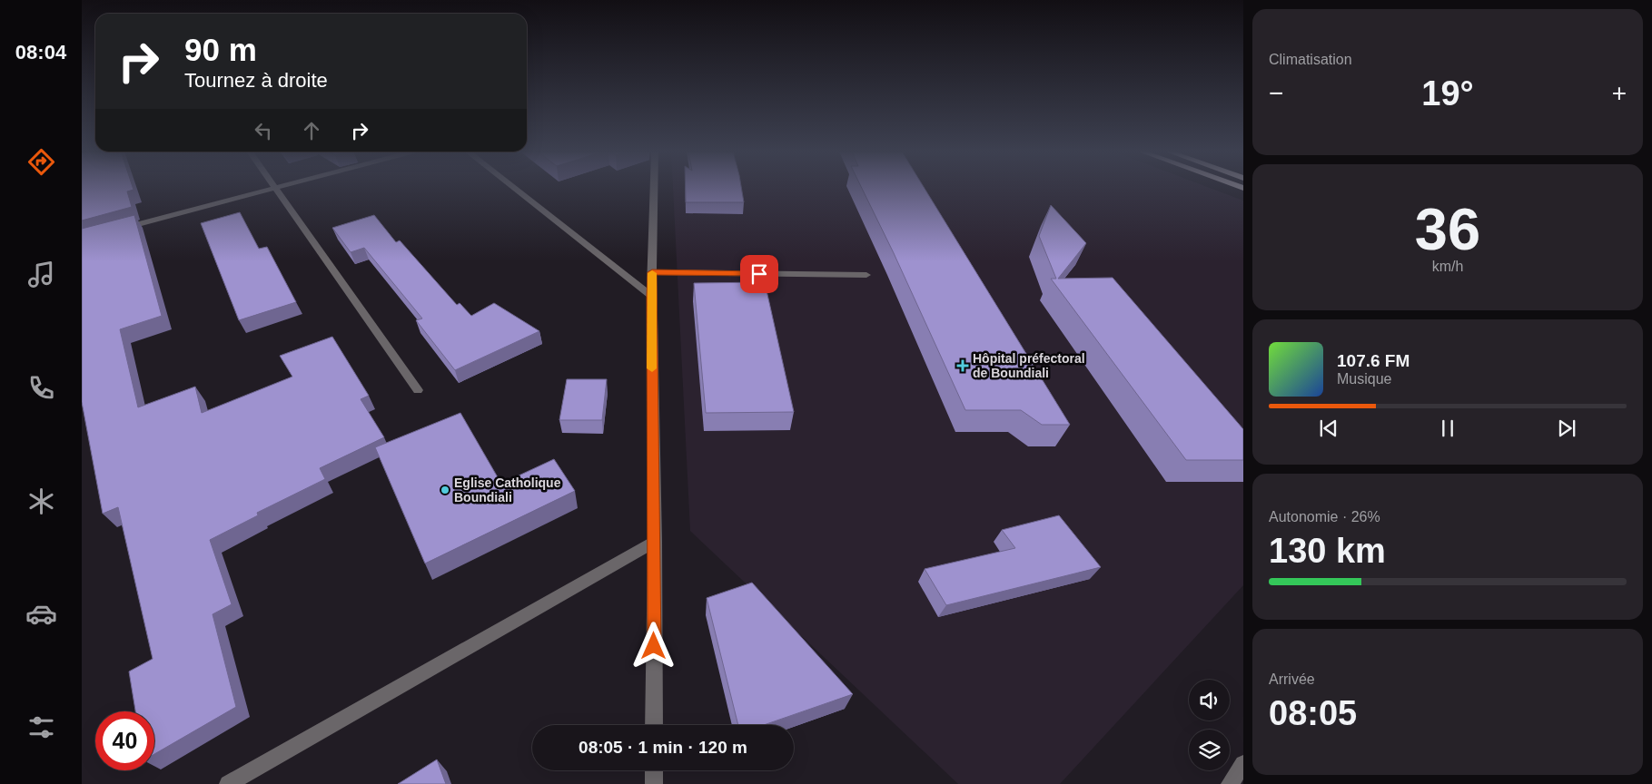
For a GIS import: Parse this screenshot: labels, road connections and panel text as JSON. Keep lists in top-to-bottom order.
{
  "places": {
    "health": ["Hôpital préfectoral de Boundiali"],
    "other": ["Eglise Catholique Boundiali"]
  },
  "page": {
    "tabs": "08:04",
    "tile": [
      "Climatisation",
      ["36", "km/h"],
      ["Autonomie · 26%", "130 km"],
      ["Arrivée", "08:05"]
    ],
    "turn": ["90 m", "Tournez à droite"],
    "heat": ["−", "19°", "+"],
    "song": ["107.6 FM", "Musique"],
    "limit": "40",
    "trip": "08:05 · 1 min · 120 m"
  }
}
